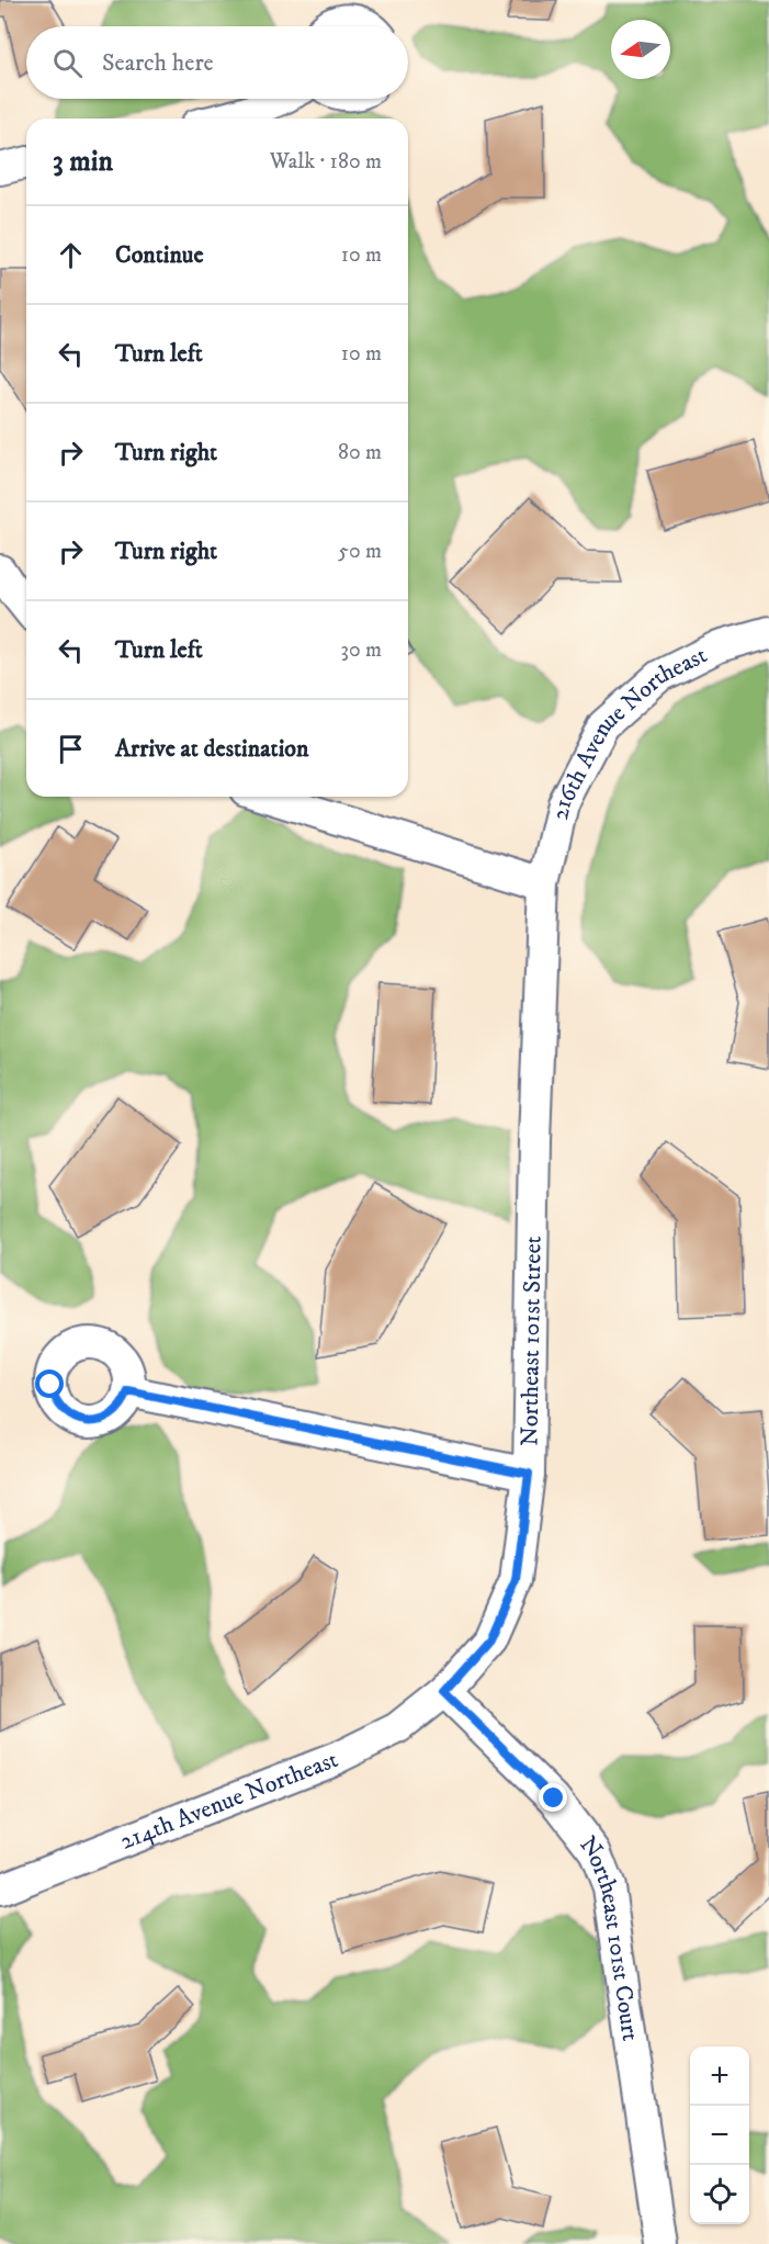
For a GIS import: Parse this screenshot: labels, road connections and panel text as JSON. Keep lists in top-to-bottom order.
{
  "streets": {
    "street": [
      "216th Avenue Northeast",
      "Northeast 101st Street",
      "214th Avenue Northeast",
      "Northeast 101st Court"
    ]
  },
  "crossings": [
    ["216th Avenue Northeast", "Northeast 101st Street"],
    ["Northeast 101st Street", "214th Avenue Northeast"],
    ["Northeast 101st Street", "Northeast 101st Court"],
    ["214th Avenue Northeast", "Northeast 101st Court"]
  ],
  "north": "left",
  "page": {
    "search": "Search here",
    "heading": ["3 min", "Walk · 180 m"],
    "list": [
      ["Continue", "10 m"],
      ["Turn left", "10 m"],
      ["Turn right", "80 m"],
      ["Turn right", "50 m"],
      ["Turn left", "30 m"],
      "Arrive at destination"
    ],
    "map_buttons": ["+", "−"]
  }
}
